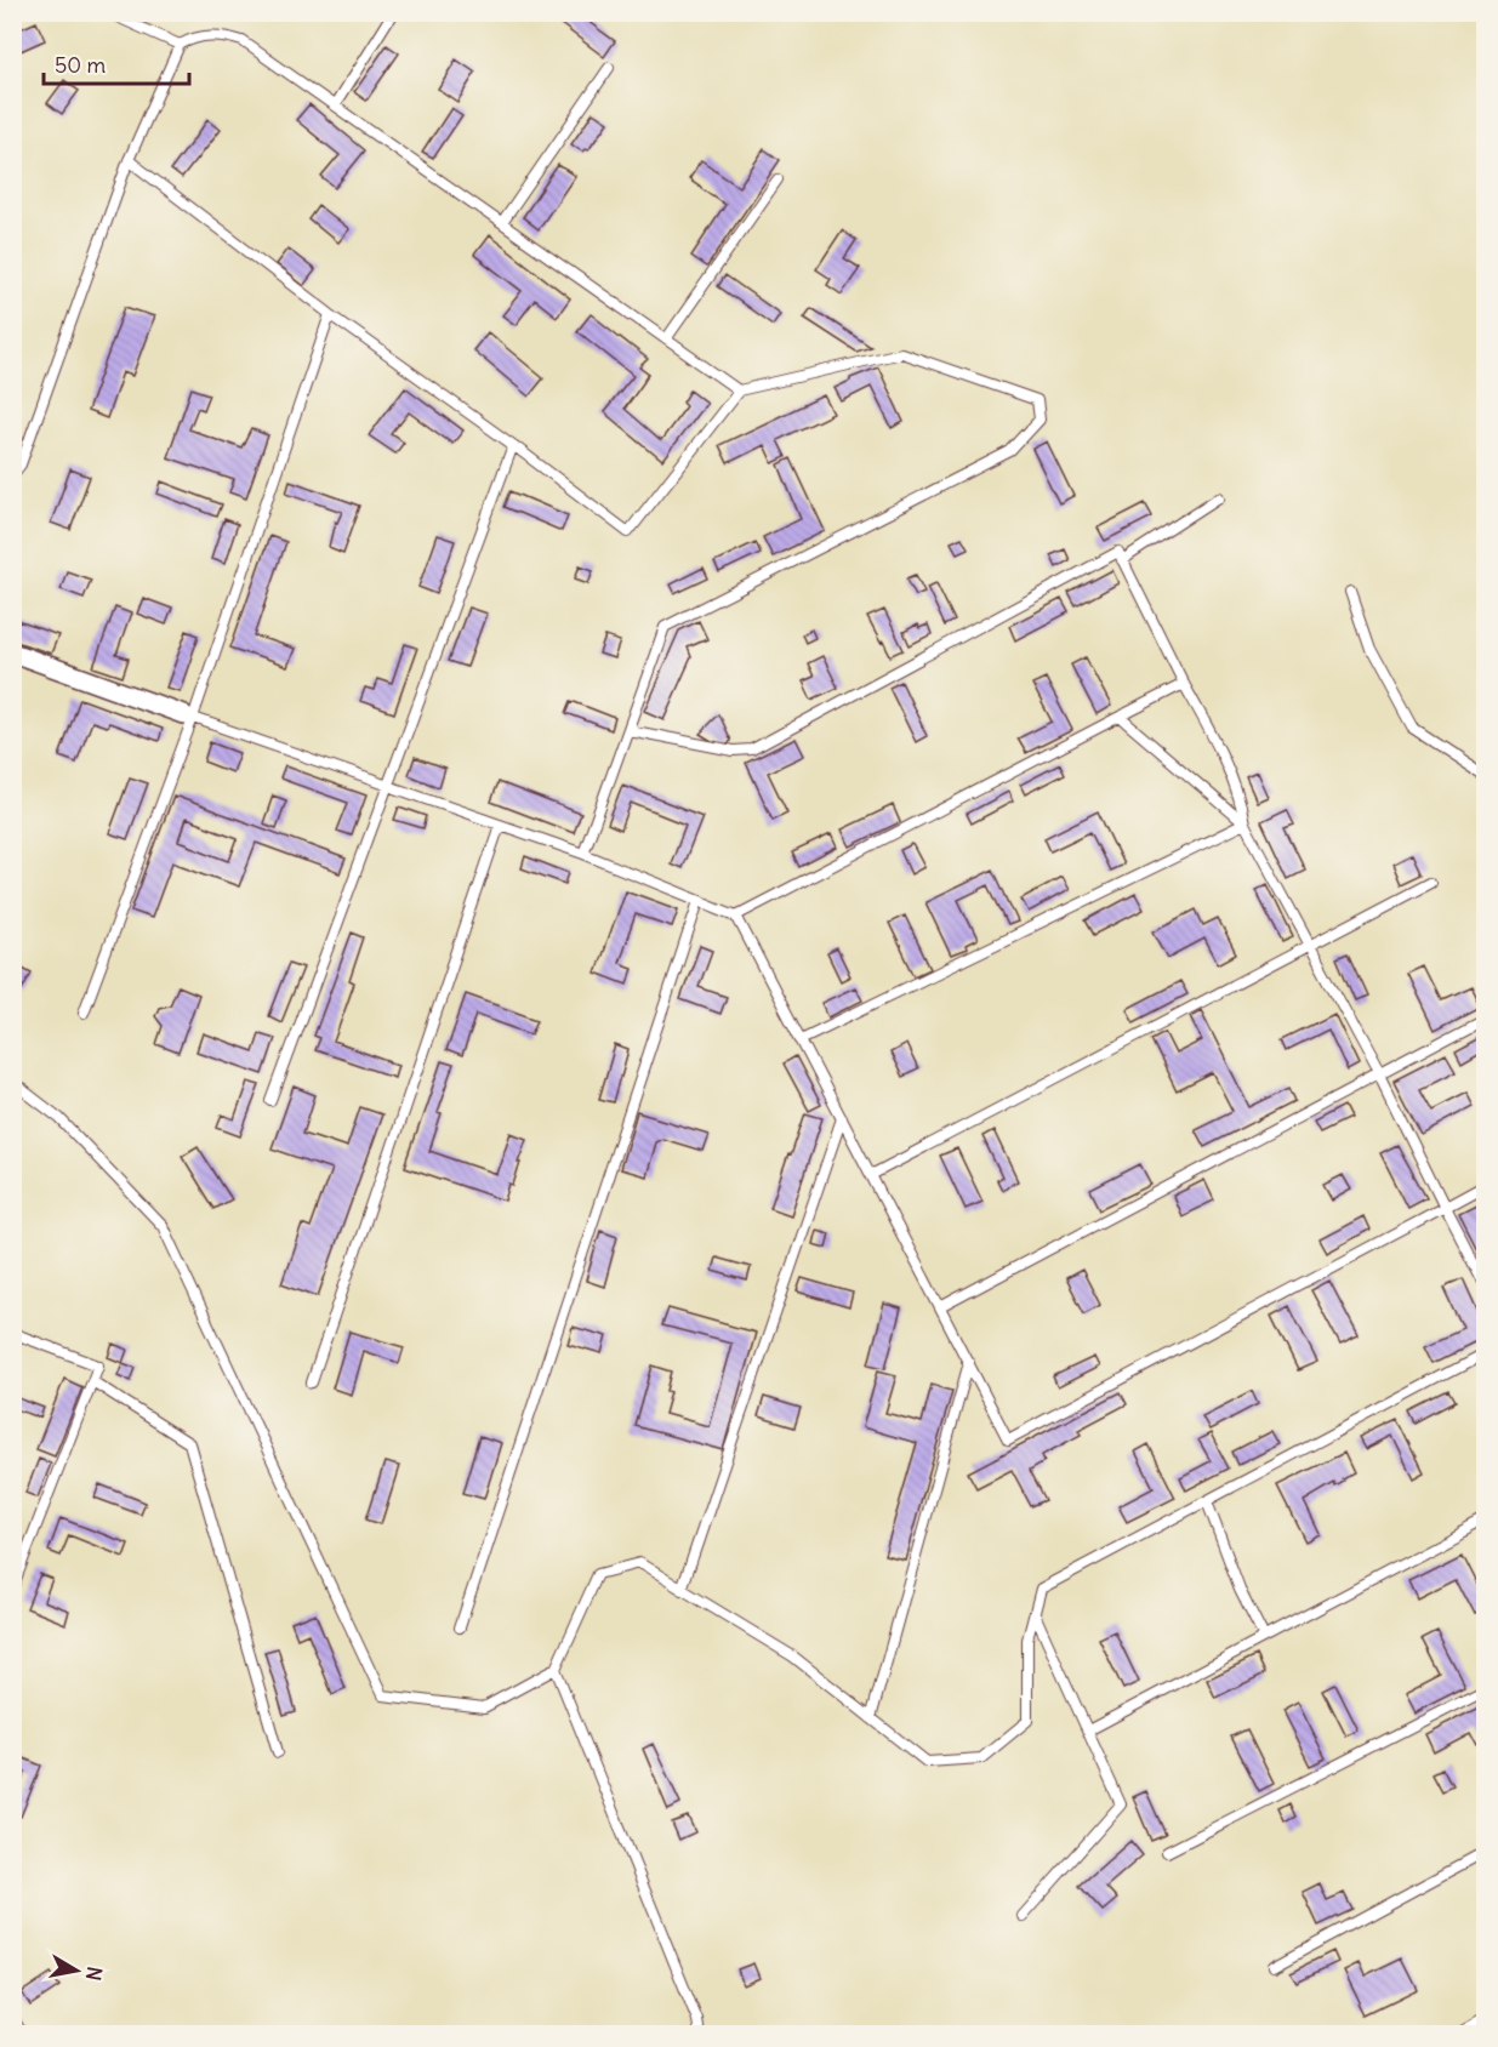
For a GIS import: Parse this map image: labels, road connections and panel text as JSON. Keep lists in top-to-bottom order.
{
  "scale_bar": "50 m",
  "north": "right"
}
